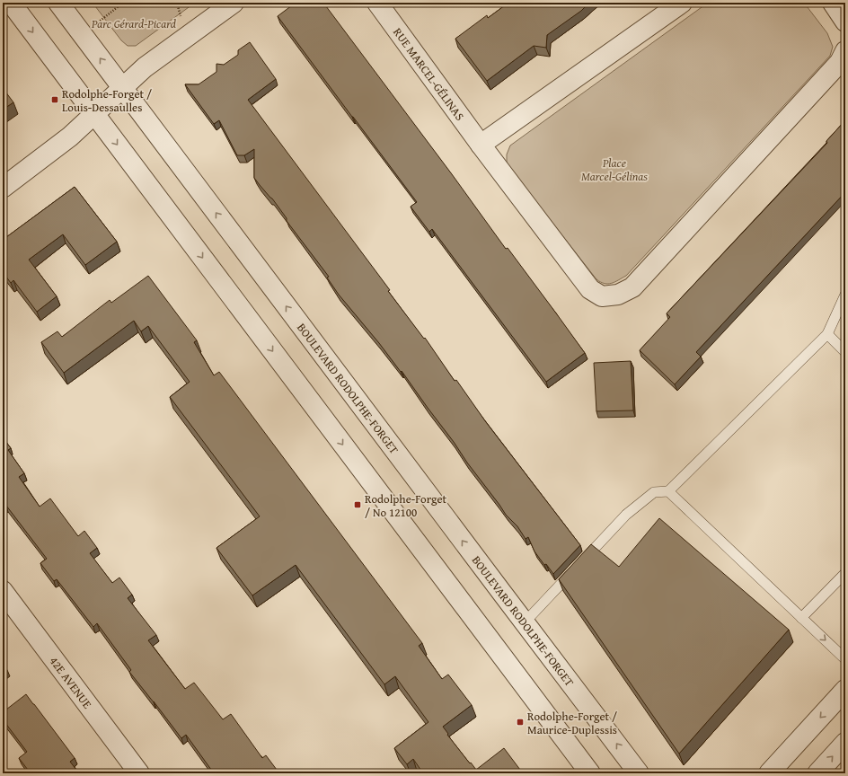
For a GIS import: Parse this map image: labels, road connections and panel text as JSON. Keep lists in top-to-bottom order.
{
  "streets": {
    "street": ["RUE MARCEL-GÉLINAS", "BOULEVARD RODOLPHE-FORGET", "42E AVENUE"]
  },
  "parks": ["Parc Gérard-Picard", "Place Marcel-Gélinas"],
  "places": {
    "transit": ["Rodolphe-Forget / Louis-Dessaulles", "Rodolphe-Forget / No 12100", "Rodolphe-Forget / Maurice-Duplessis"]
  }
}
